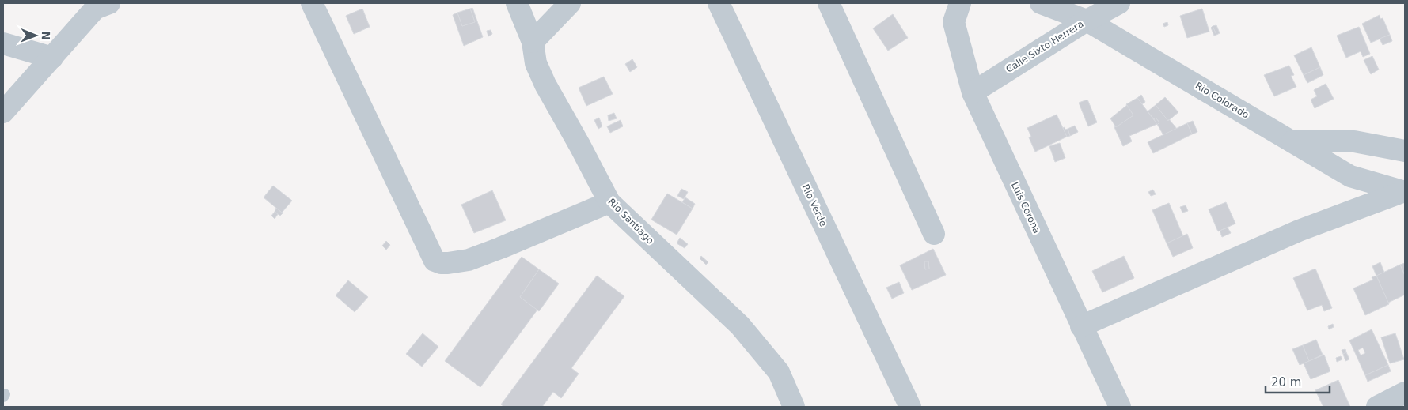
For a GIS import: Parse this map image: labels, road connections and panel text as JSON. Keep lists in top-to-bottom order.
{
  "streets": {
    "street": [
      "Calle Sixto Herrera",
      "Rio Colorado",
      "Rio Verde",
      "Luis Corona",
      "Rio Santiago"
    ]
  },
  "crossings": [
    ["Calle Sixto Herrera", "Rio Colorado"],
    ["Calle Sixto Herrera", "Luis Corona"]
  ],
  "scale_bar": "20 m",
  "north": "right"
}
